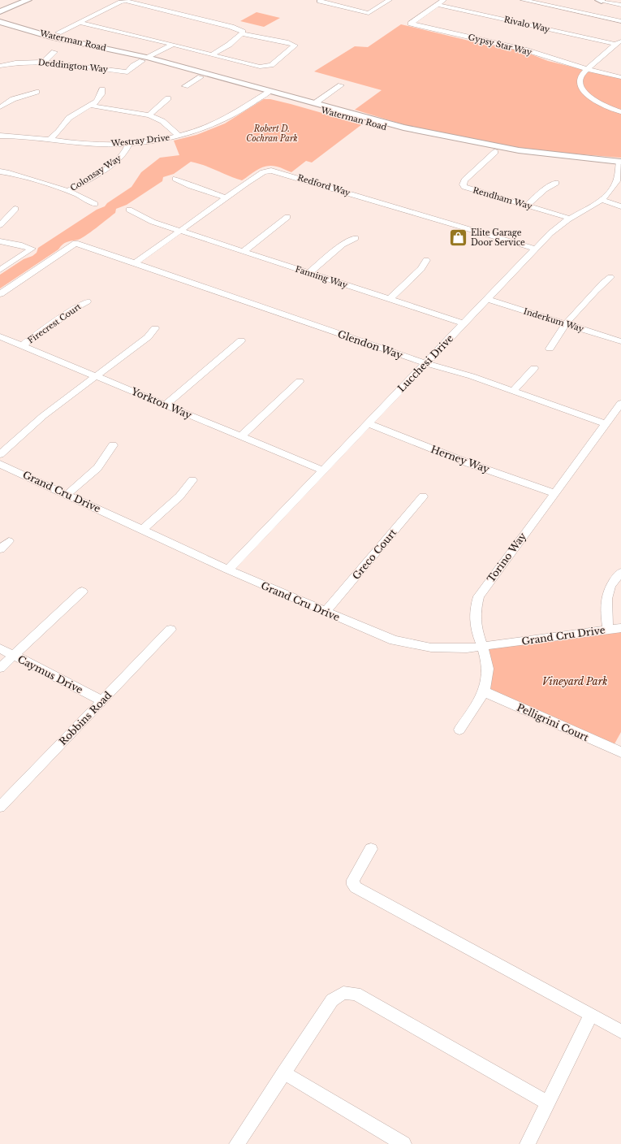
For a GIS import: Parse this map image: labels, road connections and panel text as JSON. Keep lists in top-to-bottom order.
{
  "streets": {
    "street": [
      "Rivalo Way",
      "Waterman Road",
      "Gypsy Star Way",
      "Deddington Way",
      "Westray Drive",
      "Colonsay Way",
      "Redford Way",
      "Rendham Way",
      "Fanning Way",
      "Inderkum Way",
      "Firecrest Court",
      "Glendon Way",
      "Lucchesi Drive",
      "Yorkton Way",
      "Herney Way",
      "Grand Cru Drive",
      "Greco Court",
      "Torino Way",
      "Caymus Drive",
      "Robbins Road",
      "Pelligrini Court"
    ]
  },
  "crossings": [
    ["Rivalo Way", "Gypsy Star Way"],
    ["Waterman Road", "Deddington Way"],
    ["Waterman Road", "Westray Drive"],
    ["Waterman Road", "Rendham Way"],
    ["Waterman Road", "Lucchesi Drive"],
    ["Westray Drive", "Colonsay Way"],
    ["Redford Way", "Fanning Way"],
    ["Redford Way", "Glendon Way"],
    ["Redford Way", "Lucchesi Drive"],
    ["Rendham Way", "Lucchesi Drive"],
    ["Fanning Way", "Lucchesi Drive"],
    ["Inderkum Way", "Lucchesi Drive"],
    ["Firecrest Court", "Yorkton Way"],
    ["Glendon Way", "Lucchesi Drive"],
    ["Glendon Way", "Torino Way"],
    ["Lucchesi Drive", "Yorkton Way"],
    ["Lucchesi Drive", "Herney Way"],
    ["Lucchesi Drive", "Grand Cru Drive"],
    ["Herney Way", "Torino Way"],
    ["Grand Cru Drive", "Greco Court"],
    ["Grand Cru Drive", "Torino Way"],
    ["Torino Way", "Pelligrini Court"],
    ["Caymus Drive", "Robbins Road"]
  ],
  "parks": ["Robert D. Cochran Park", "Vineyard Park"],
  "places": {
    "shop": ["Elite Garage Door Service"]
  }
}
